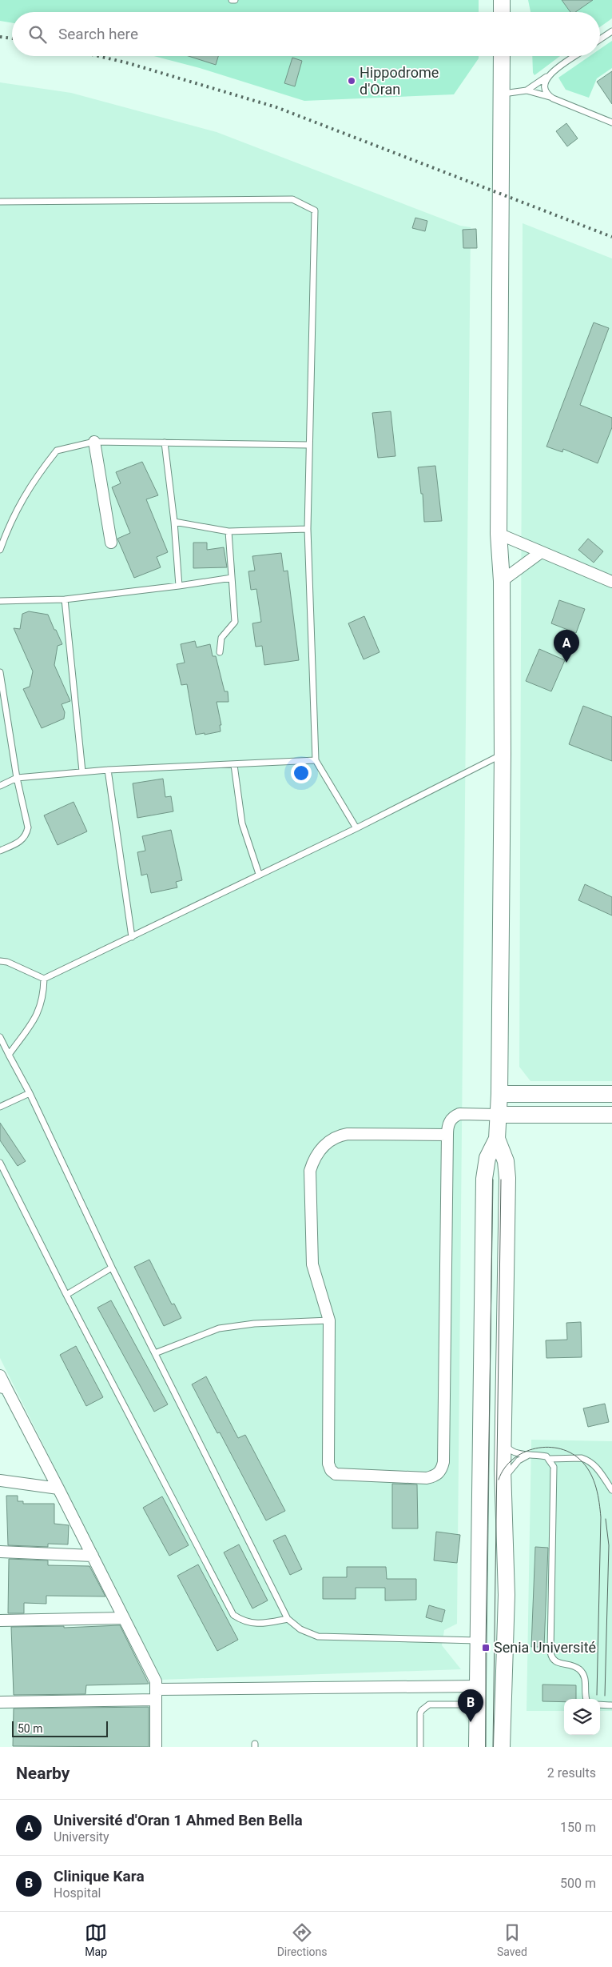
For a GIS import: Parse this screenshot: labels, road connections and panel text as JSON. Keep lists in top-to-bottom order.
{
  "places": {
    "other": ["Hippodrome d'Oran"],
    "transit": ["Senia Université"]
  },
  "scale_bar": "50 m",
  "page": {
    "search": "Search here",
    "pins": ["A", "B"],
    "scale": "50 m",
    "heading": ["Nearby", "2 results"],
    "list": [
      {
        "mark": "A",
        "name": "Université d'Oran 1 Ahmed Ben Bella",
        "note": "University",
        "value": "150 m"
      },
      {
        "mark": "B",
        "name": "Clinique Kara",
        "note": "Hospital",
        "value": "500 m"
      }
    ],
    "nav": ["Map", "Directions", "Saved"]
  }
}
